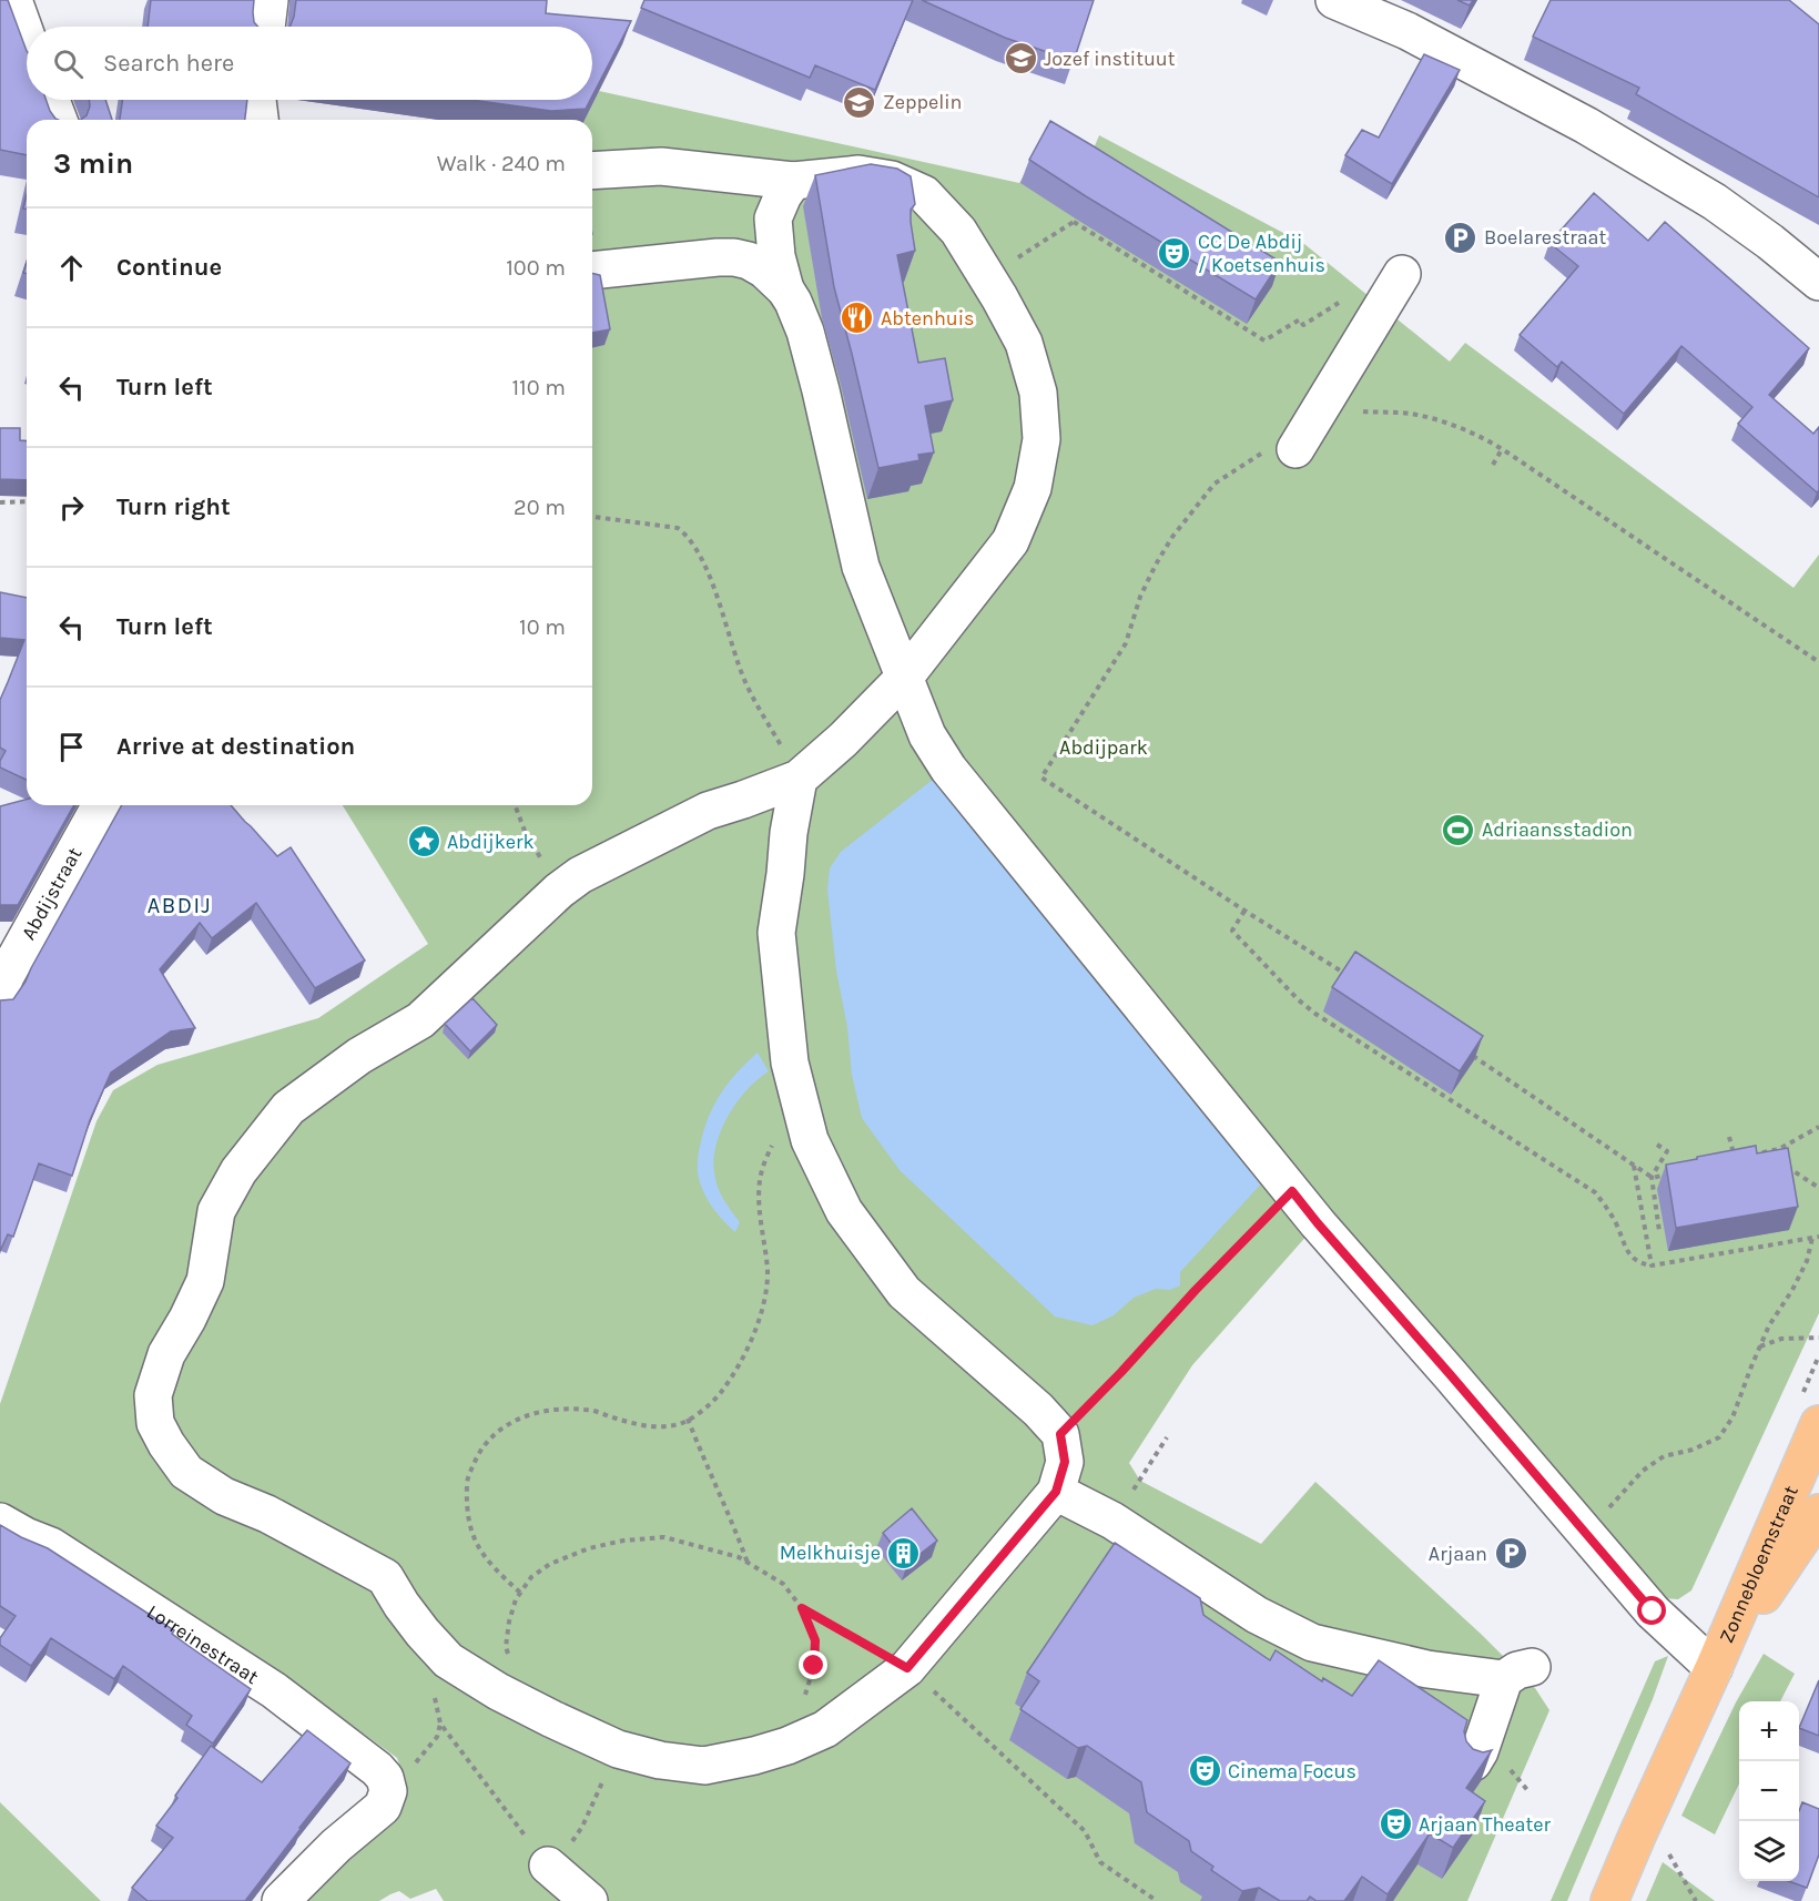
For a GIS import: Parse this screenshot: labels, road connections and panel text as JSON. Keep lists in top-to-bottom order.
{
  "streets": {
    "main road": ["Zonnebloemstraat"],
    "street": ["Abdijstraat", "Lorreinestraat"]
  },
  "districts": ["ABDIJ"],
  "parks": ["Abdijpark"],
  "places": {
    "school or university": ["Jozef instituut", "Zeppelin"],
    "parking": ["Boelarestraat", "Arjaan"],
    "theatre": ["CC De Abdij / Koetsenhuis", "Cinema Focus", "Arjaan Theater"],
    "restaurant": ["Abtenhuis"],
    "sports": ["Adriaansstadion"],
    "place": ["Abdijkerk"],
    "building": ["Melkhuisje"]
  },
  "page": {
    "search": "Search here",
    "heading": ["3 min", "Walk · 240 m"],
    "list": [
      ["Continue", "100 m"],
      ["Turn left", "110 m"],
      ["Turn right", "20 m"],
      ["Turn left", "10 m"],
      "Arrive at destination"
    ],
    "map_buttons": ["+", "−"]
  }
}
